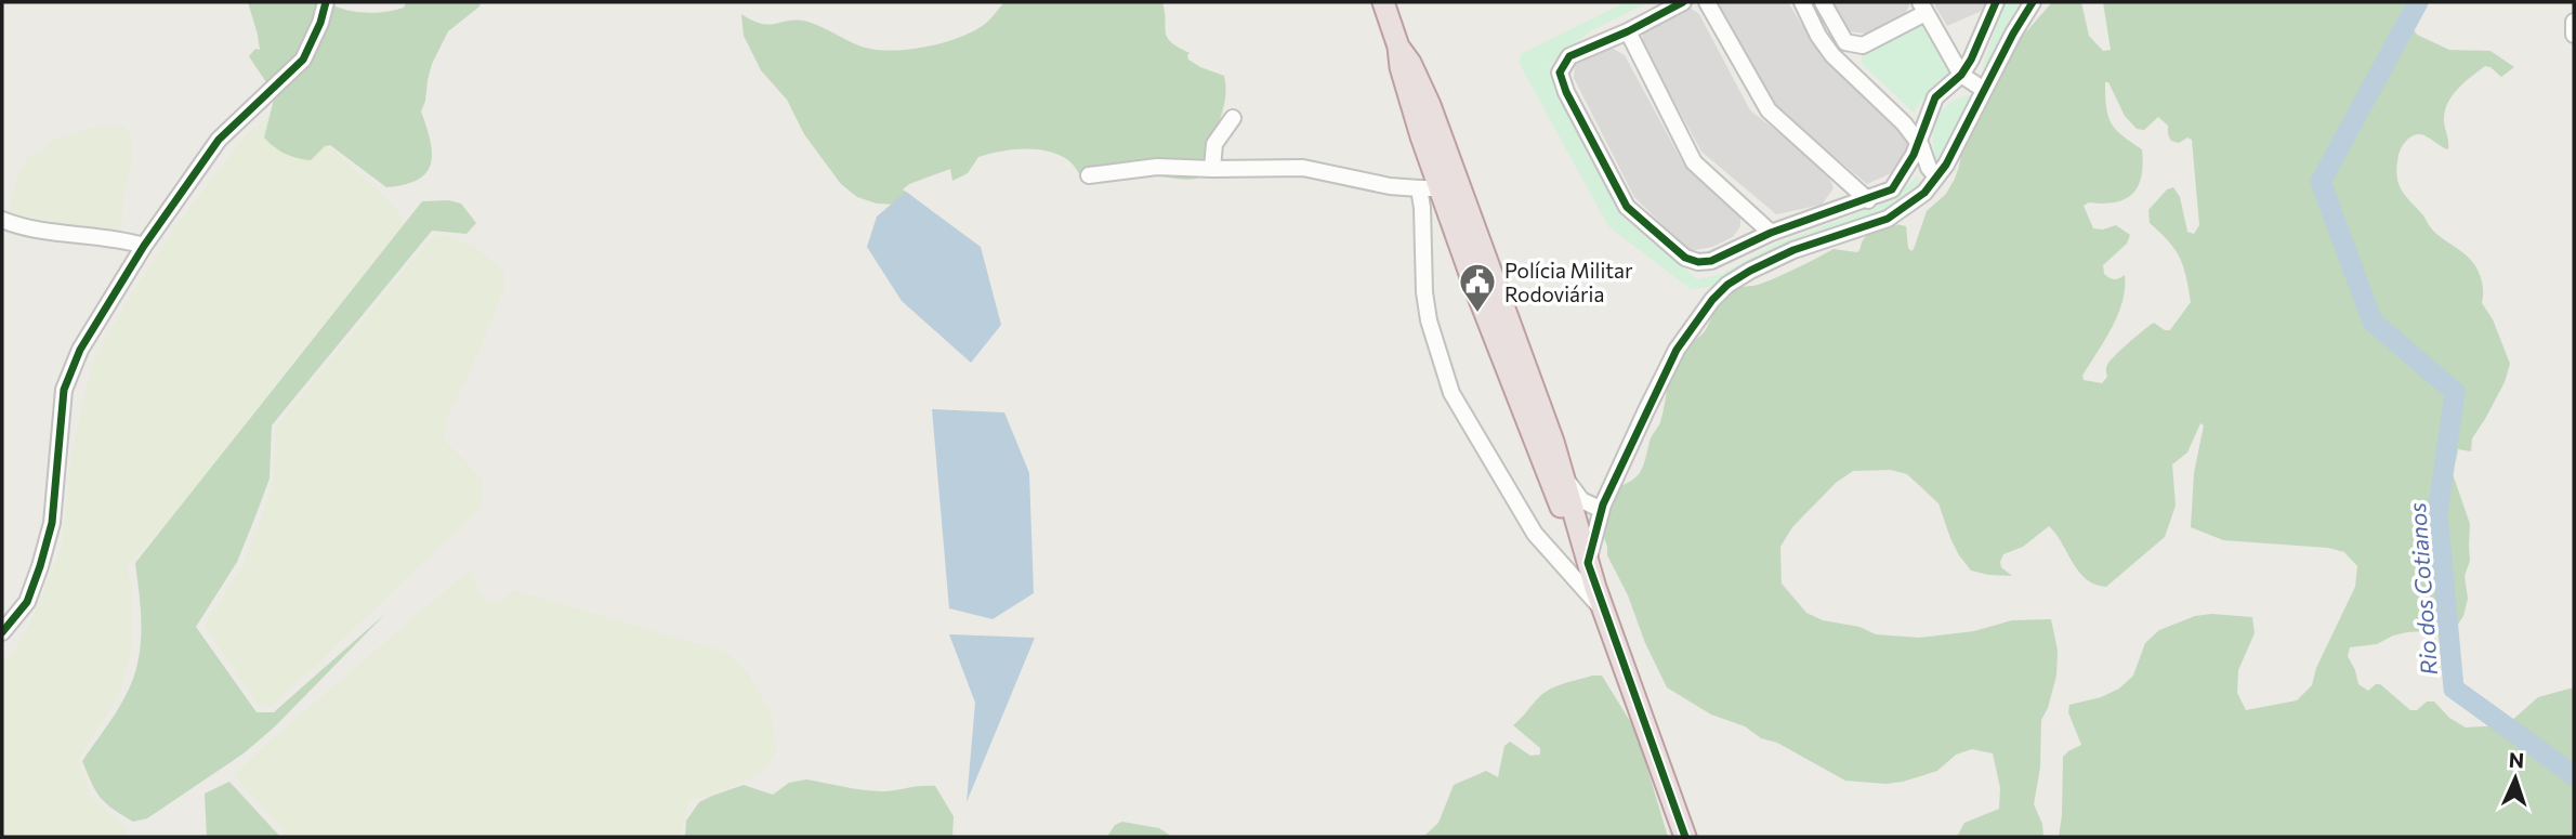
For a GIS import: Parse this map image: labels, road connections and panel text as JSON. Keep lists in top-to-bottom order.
{
  "water": ["Rio dos Cotianos"],
  "places": {
    "public building": ["Polícia Militar Rodoviária"]
  },
  "north": "top"
}
